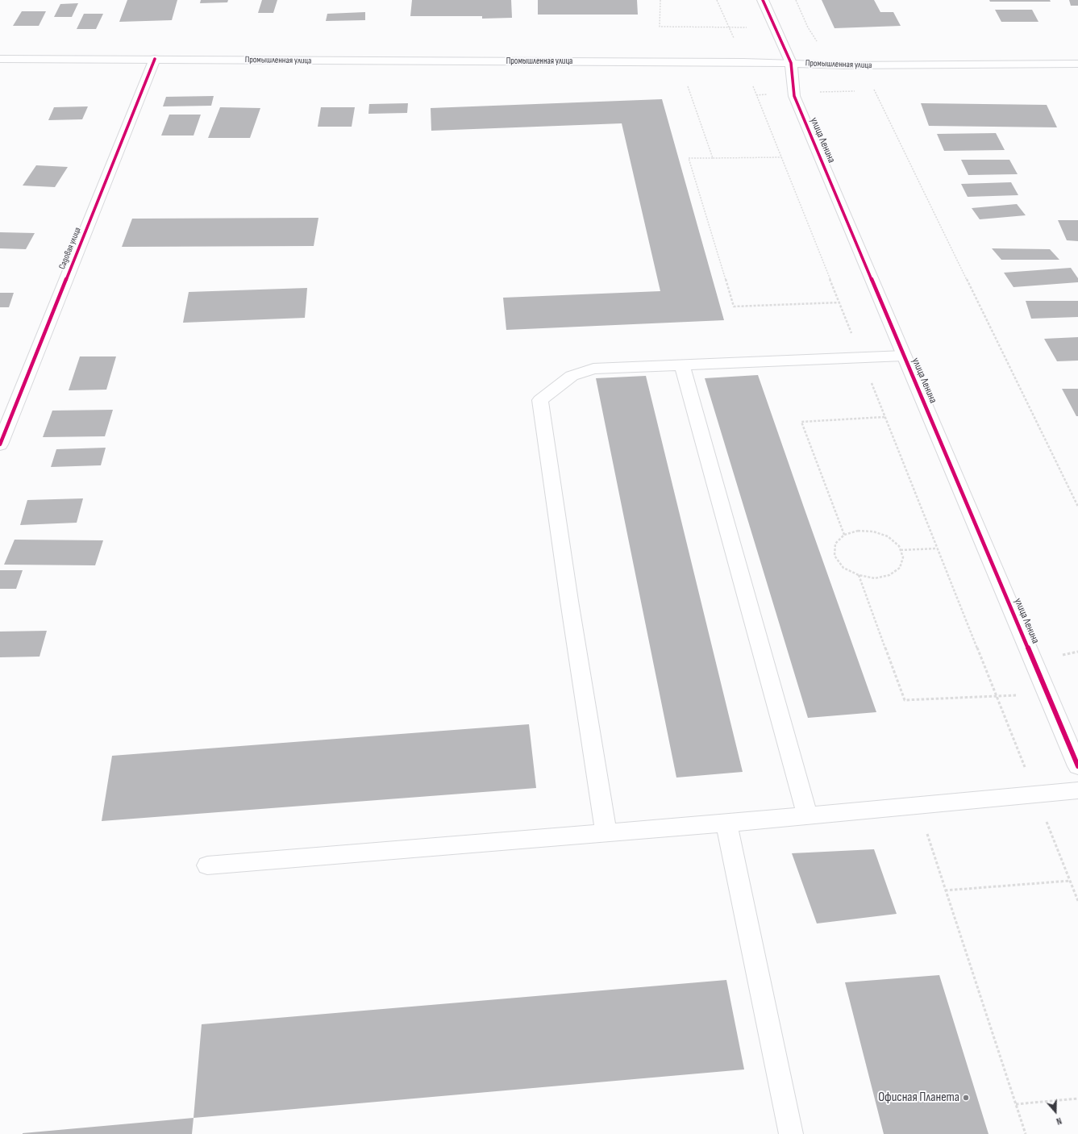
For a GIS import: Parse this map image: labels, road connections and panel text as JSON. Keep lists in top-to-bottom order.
{
  "streets": {
    "street": ["Промышленная улица", "улица Ленина", "Садовая улица"]
  },
  "crossings": [
    ["Промышленная улица", "улица Ленина"],
    ["Промышленная улица", "Садовая улица"]
  ],
  "places": ["Офисная Планета"],
  "north": "bottom"
}
